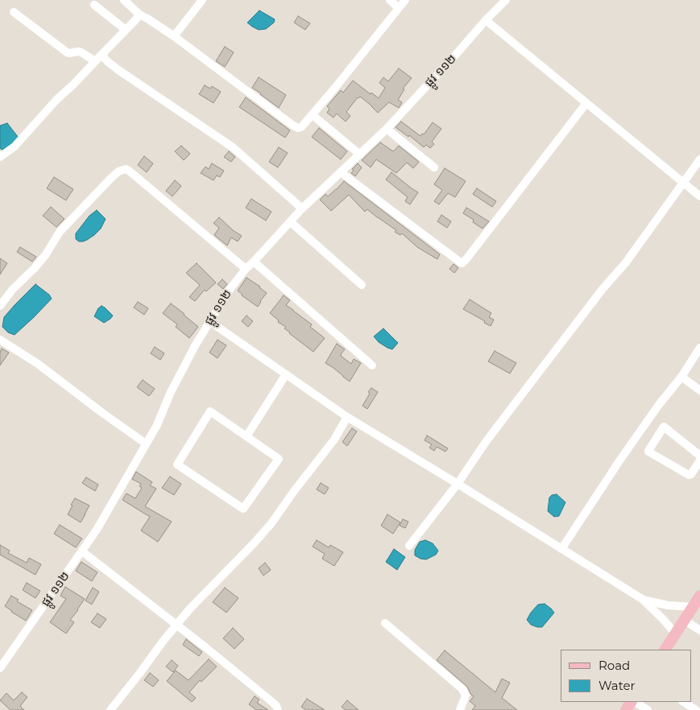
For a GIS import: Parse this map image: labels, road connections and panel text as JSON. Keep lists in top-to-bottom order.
{
  "streets": {
    "street": ["ផ្លូវ ១១២"]
  },
  "legend": ["Road", "Water"]
}
